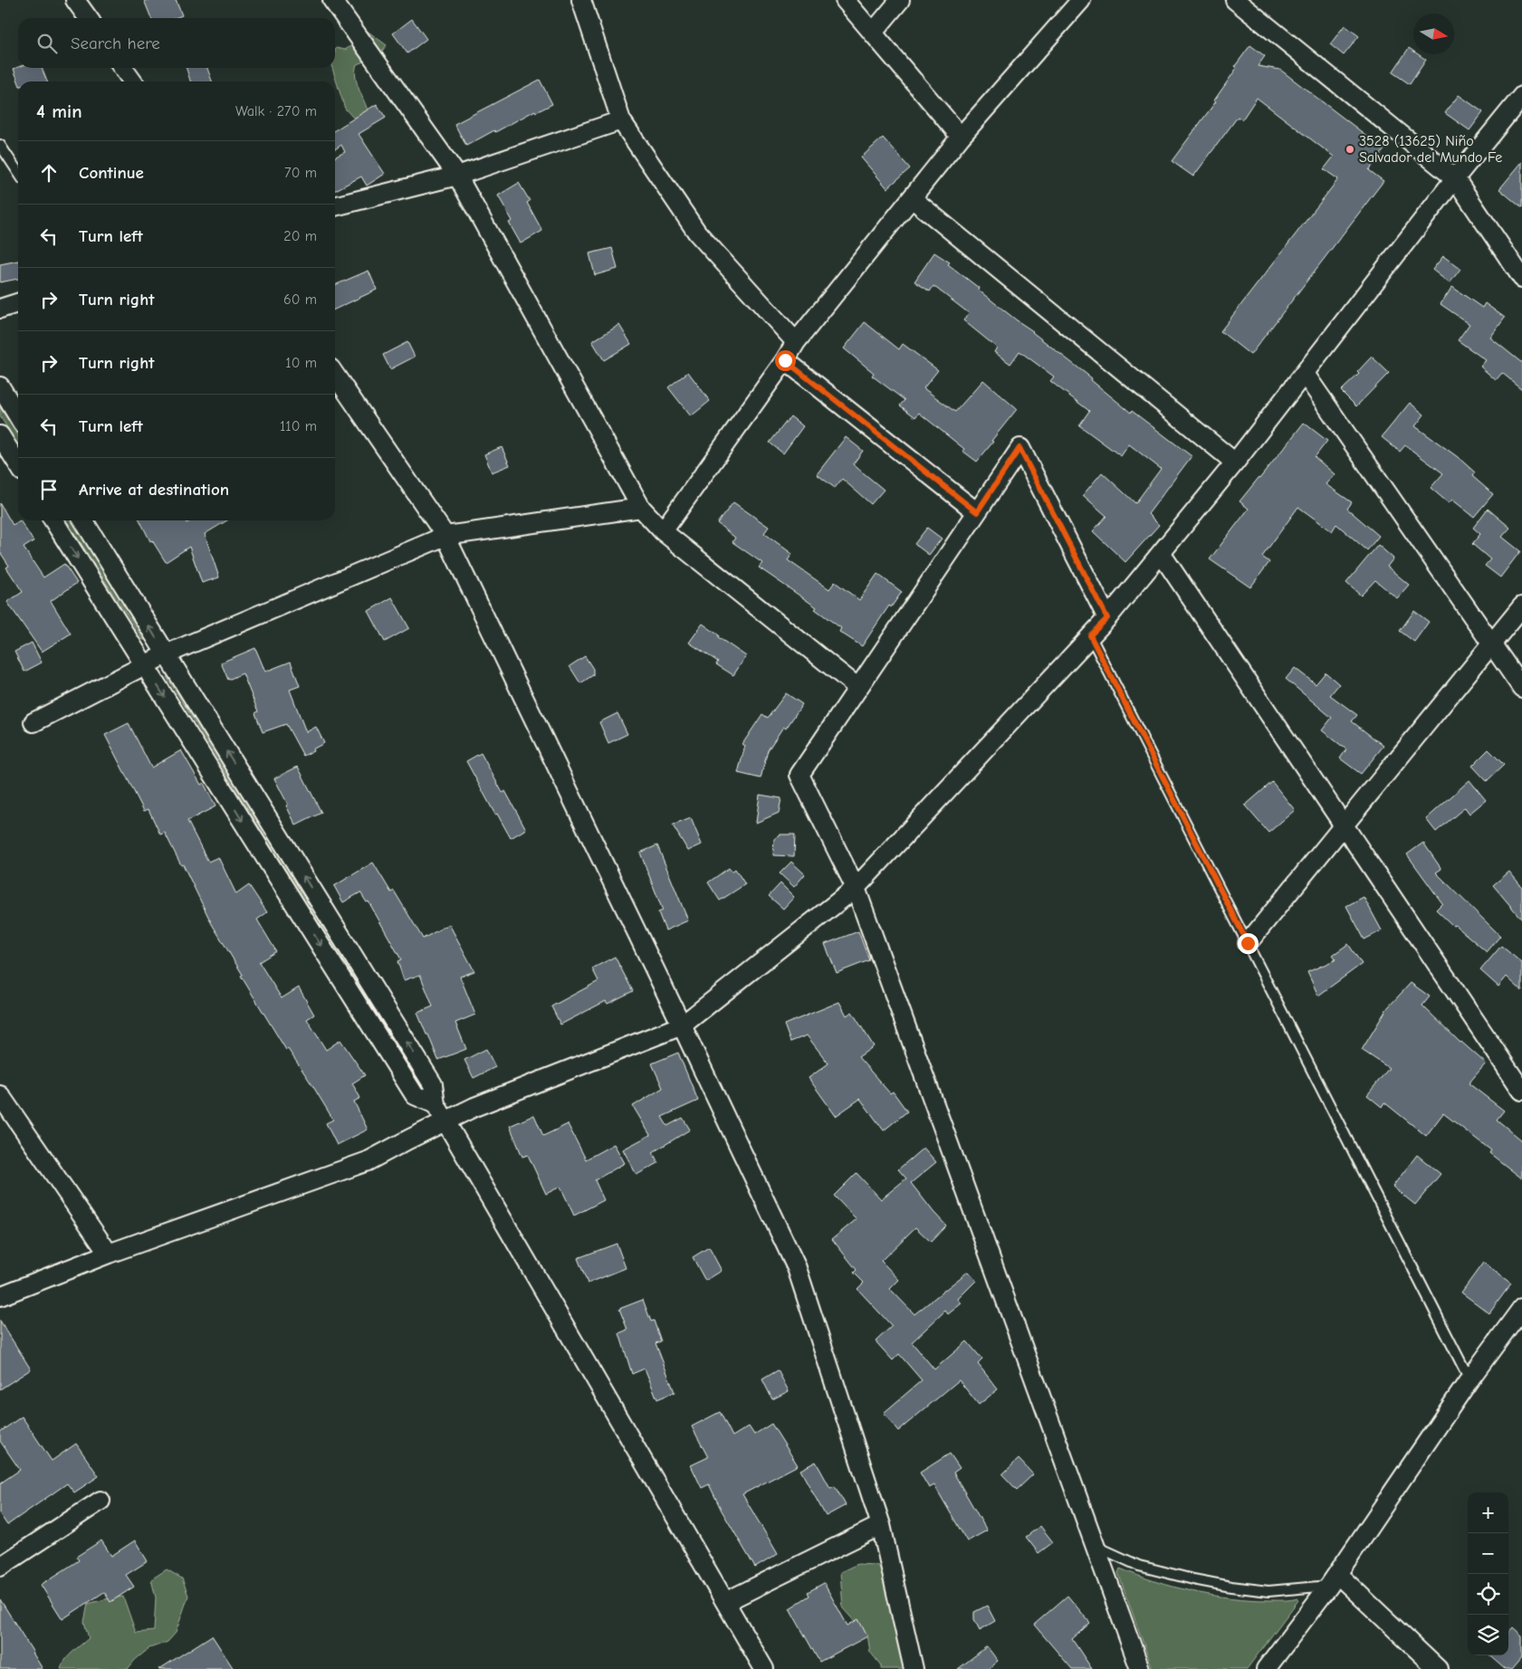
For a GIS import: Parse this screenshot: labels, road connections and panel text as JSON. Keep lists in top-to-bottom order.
{
  "places": ["3528 (13625) Niño Salvador del Mundo Fe"],
  "north": "right",
  "page": {
    "search": "Search here",
    "heading": ["4 min", "Walk · 270 m"],
    "list": [
      ["Continue", "70 m"],
      ["Turn left", "20 m"],
      ["Turn right", "60 m"],
      ["Turn right", "10 m"],
      ["Turn left", "110 m"],
      "Arrive at destination"
    ],
    "map_buttons": ["+", "−"]
  }
}
